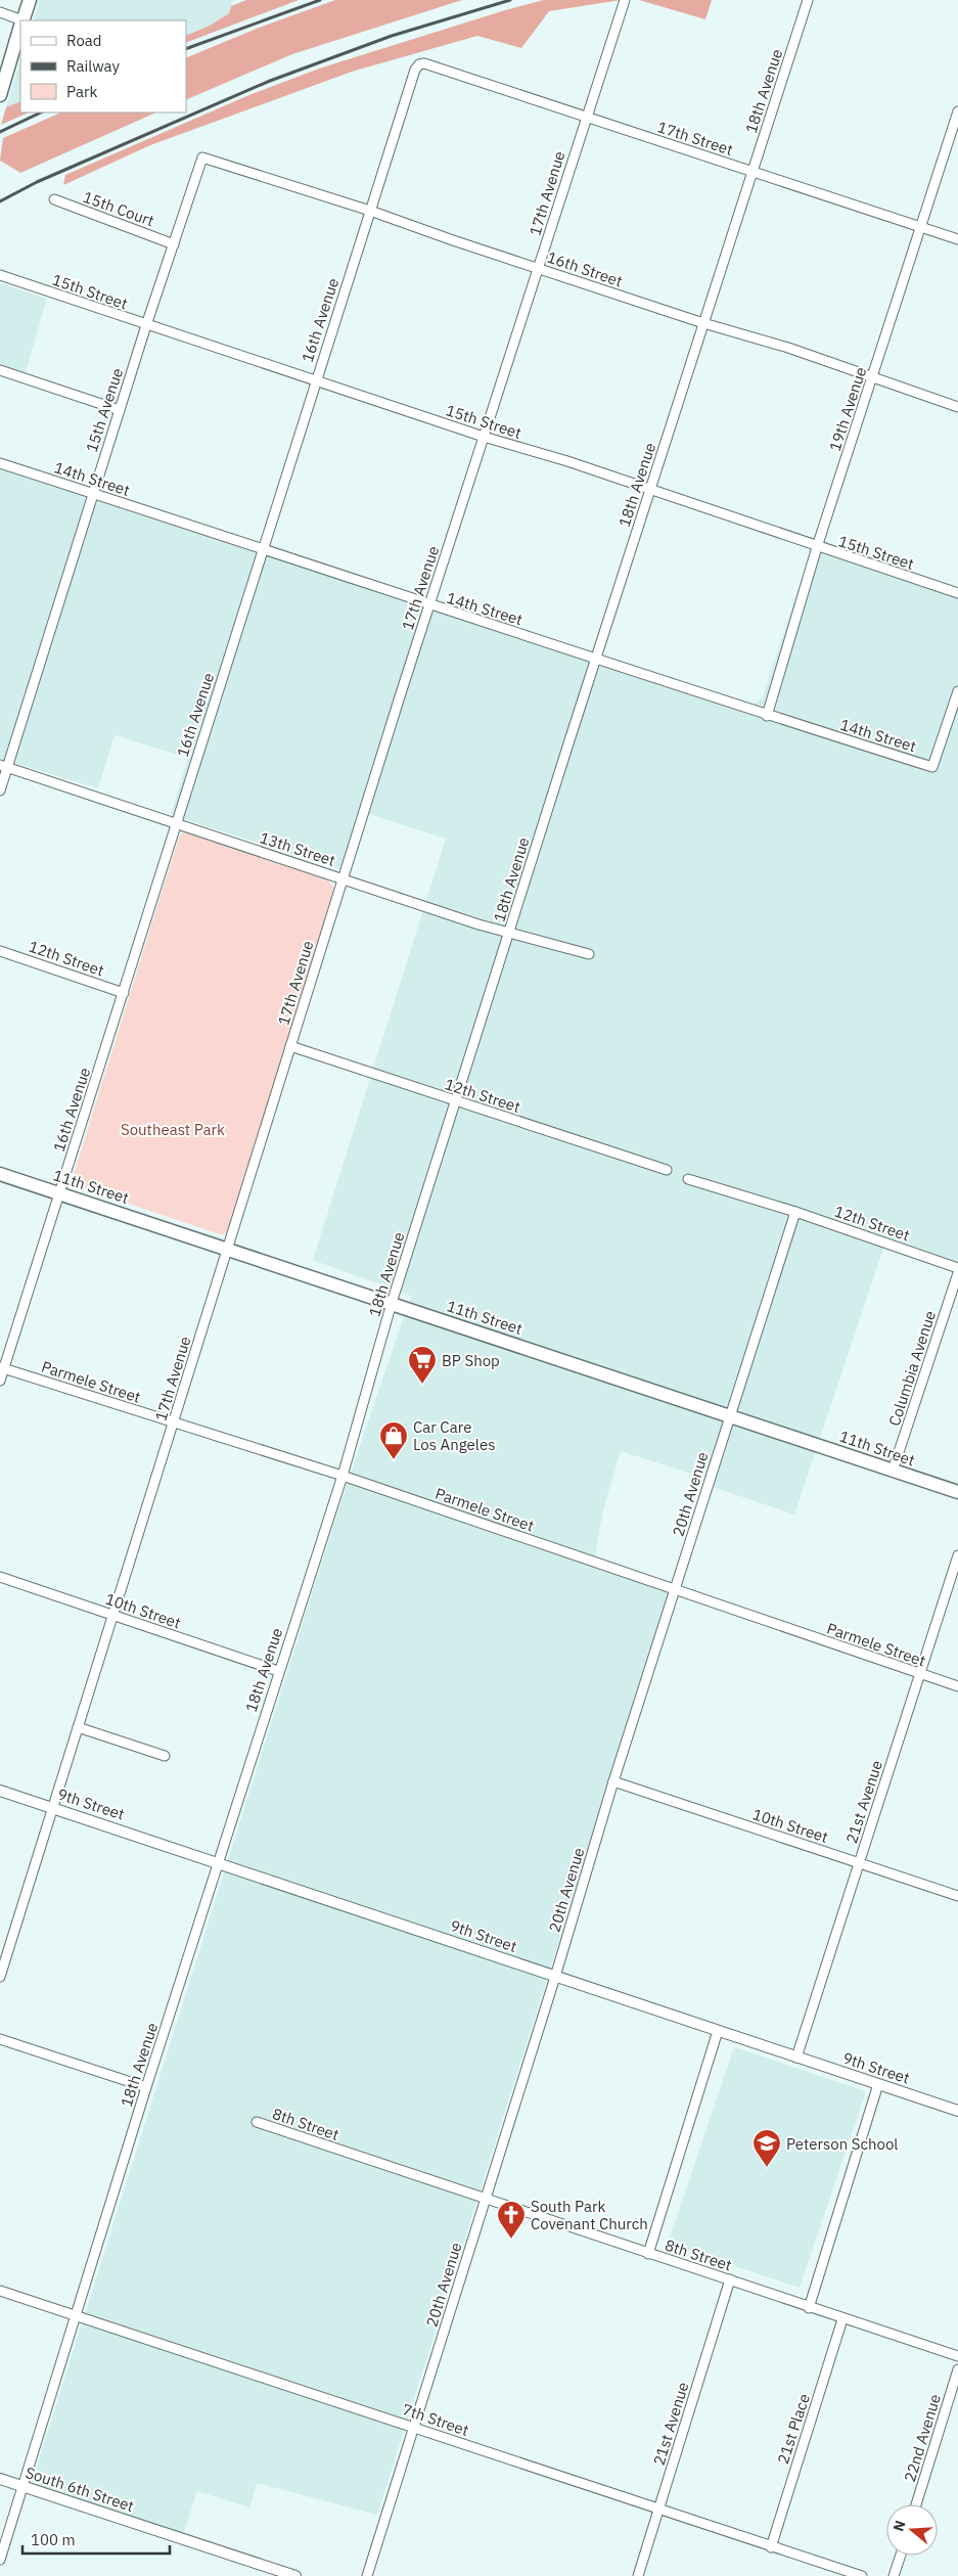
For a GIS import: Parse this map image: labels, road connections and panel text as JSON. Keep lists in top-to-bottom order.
{
  "streets": {
    "main road": ["11th Street"],
    "street": [
      "18th Avenue",
      "17th Street",
      "17th Avenue",
      "15th Court",
      "16th Street",
      "15th Street",
      "16th Avenue",
      "19th Avenue",
      "15th Avenue",
      "14th Street",
      "13th Street",
      "12th Street",
      "Columbia Avenue",
      "Parmele Street",
      "20th Avenue",
      "10th Street",
      "21st Avenue",
      "9th Street",
      "8th Street",
      "7th Street",
      "21st Place",
      "22nd Avenue",
      "South 6th Street"
    ]
  },
  "crossings": [
    ["18th Avenue", "17th Street"],
    ["18th Avenue", "16th Street"],
    ["18th Avenue", "15th Street"],
    ["18th Avenue", "14th Street"],
    ["18th Avenue", "13th Street"],
    ["18th Avenue", "12th Street"],
    ["18th Avenue", "11th Street"],
    ["18th Avenue", "Parmele Street"],
    ["18th Avenue", "10th Street"],
    ["18th Avenue", "9th Street"],
    ["18th Avenue", "7th Street"],
    ["18th Avenue", "South 6th Street"],
    ["17th Street", "17th Avenue"],
    ["17th Street", "16th Avenue"],
    ["17th Street", "19th Avenue"],
    ["17th Avenue", "16th Street"],
    ["17th Avenue", "15th Street"],
    ["17th Avenue", "14th Street"],
    ["17th Avenue", "13th Street"],
    ["17th Avenue", "12th Street"],
    ["17th Avenue", "11th Street"],
    ["17th Avenue", "Parmele Street"],
    ["17th Avenue", "10th Street"],
    ["17th Avenue", "9th Street"],
    ["15th Court", "15th Avenue"],
    ["16th Street", "16th Avenue"],
    ["16th Street", "19th Avenue"],
    ["16th Street", "15th Avenue"],
    ["15th Street", "16th Avenue"],
    ["15th Street", "19th Avenue"],
    ["15th Street", "15th Avenue"],
    ["16th Avenue", "14th Street"],
    ["16th Avenue", "13th Street"],
    ["16th Avenue", "12th Street"],
    ["16th Avenue", "11th Street"],
    ["16th Avenue", "Parmele Street"],
    ["19th Avenue", "14th Street"],
    ["15th Avenue", "14th Street"],
    ["15th Avenue", "13th Street"],
    ["12th Street", "20th Avenue"],
    ["11th Street", "Columbia Avenue"],
    ["11th Street", "20th Avenue"],
    ["Parmele Street", "20th Avenue"],
    ["Parmele Street", "21st Avenue"],
    ["20th Avenue", "10th Street"],
    ["20th Avenue", "9th Street"],
    ["20th Avenue", "8th Street"],
    ["20th Avenue", "7th Street"],
    ["10th Street", "21st Avenue"],
    ["21st Avenue", "9th Street"],
    ["21st Avenue", "8th Street"],
    ["21st Avenue", "7th Street"],
    ["8th Street", "21st Place"],
    ["7th Street", "21st Place"]
  ],
  "parks": ["Southeast Park"],
  "places": {
    "supermarket": ["BP Shop"],
    "shop": ["Car Care Los Angeles"],
    "school or university": ["Peterson School"],
    "church": ["South Park Covenant Church"]
  },
  "legend": ["Road", "Railway", "Park"],
  "scale_bar": "100 m",
  "north": "left"
}
